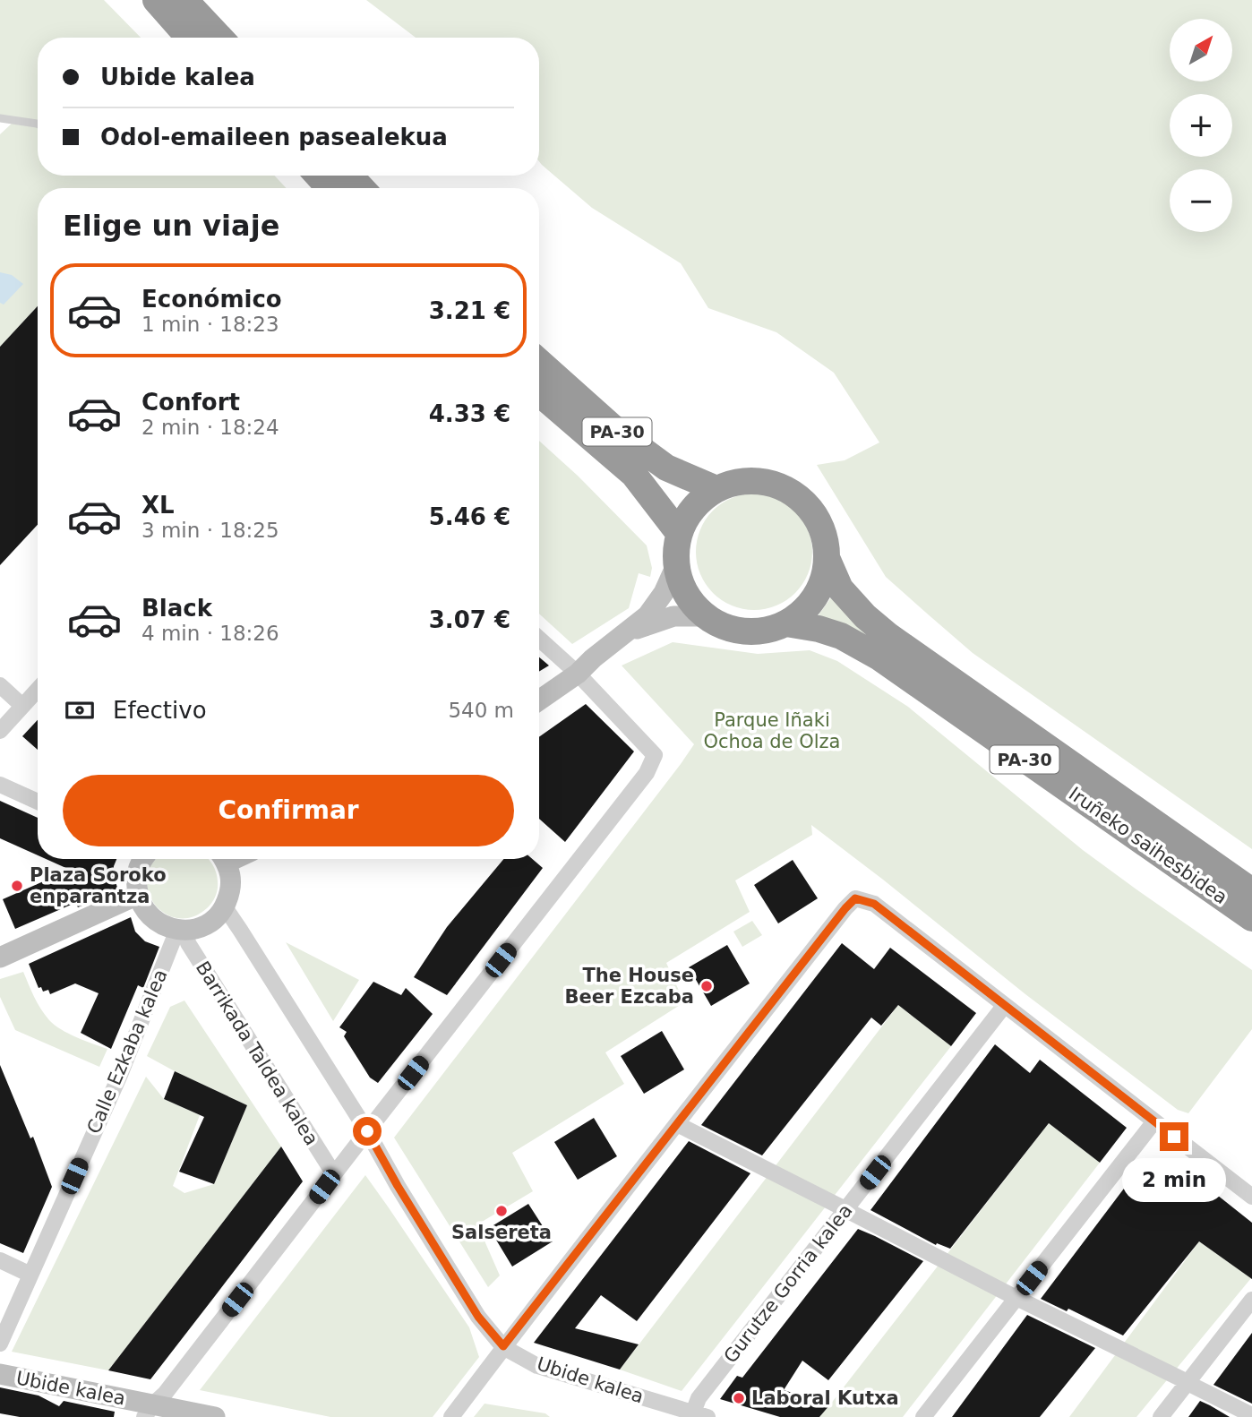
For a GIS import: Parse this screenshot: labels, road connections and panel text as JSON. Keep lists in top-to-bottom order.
{
  "streets": {
    "highway": ["PA-30", "Iruñeko saihesbidea"],
    "main road": ["Ubide kalea"],
    "street": ["Calle Ezkaba kalea", "Barrikada Taldea kalea", "Gurutze Gorria kalea"]
  },
  "crossings": [
    ["PA-30", "Iruñeko saihesbidea"],
    ["Calle Ezkaba kalea", "Barrikada Taldea kalea"],
    ["Gurutze Gorria kalea", "Ubide kalea"]
  ],
  "parks": ["Parque Iñaki Ochoa de Olza"],
  "places": [
    "Plaza Soroko enparantza",
    "The House Beer Ezcaba",
    "Salsereta",
    "Laboral Kutxa"
  ],
  "north": "top right",
  "page": {
    "map_buttons": ["+", "−"],
    "banner": ["Ubide kalea", "Odol-emaileen pasealekua"],
    "heading": "Elige un viaje",
    "list": [
      {
        "name": "Económico",
        "note": "1 min · 18:23",
        "value": "3.21 €"
      },
      {
        "name": "Confort",
        "note": "2 min · 18:24",
        "value": "4.33 €"
      },
      {
        "name": "XL",
        "note": "3 min · 18:25",
        "value": "5.46 €"
      },
      {
        "name": "Black",
        "note": "4 min · 18:26",
        "value": "3.07 €"
      }
    ],
    "pay": ["Efectivo", "540 m"],
    "buttons": "Confirmar",
    "bubble": "2 min"
  }
}
